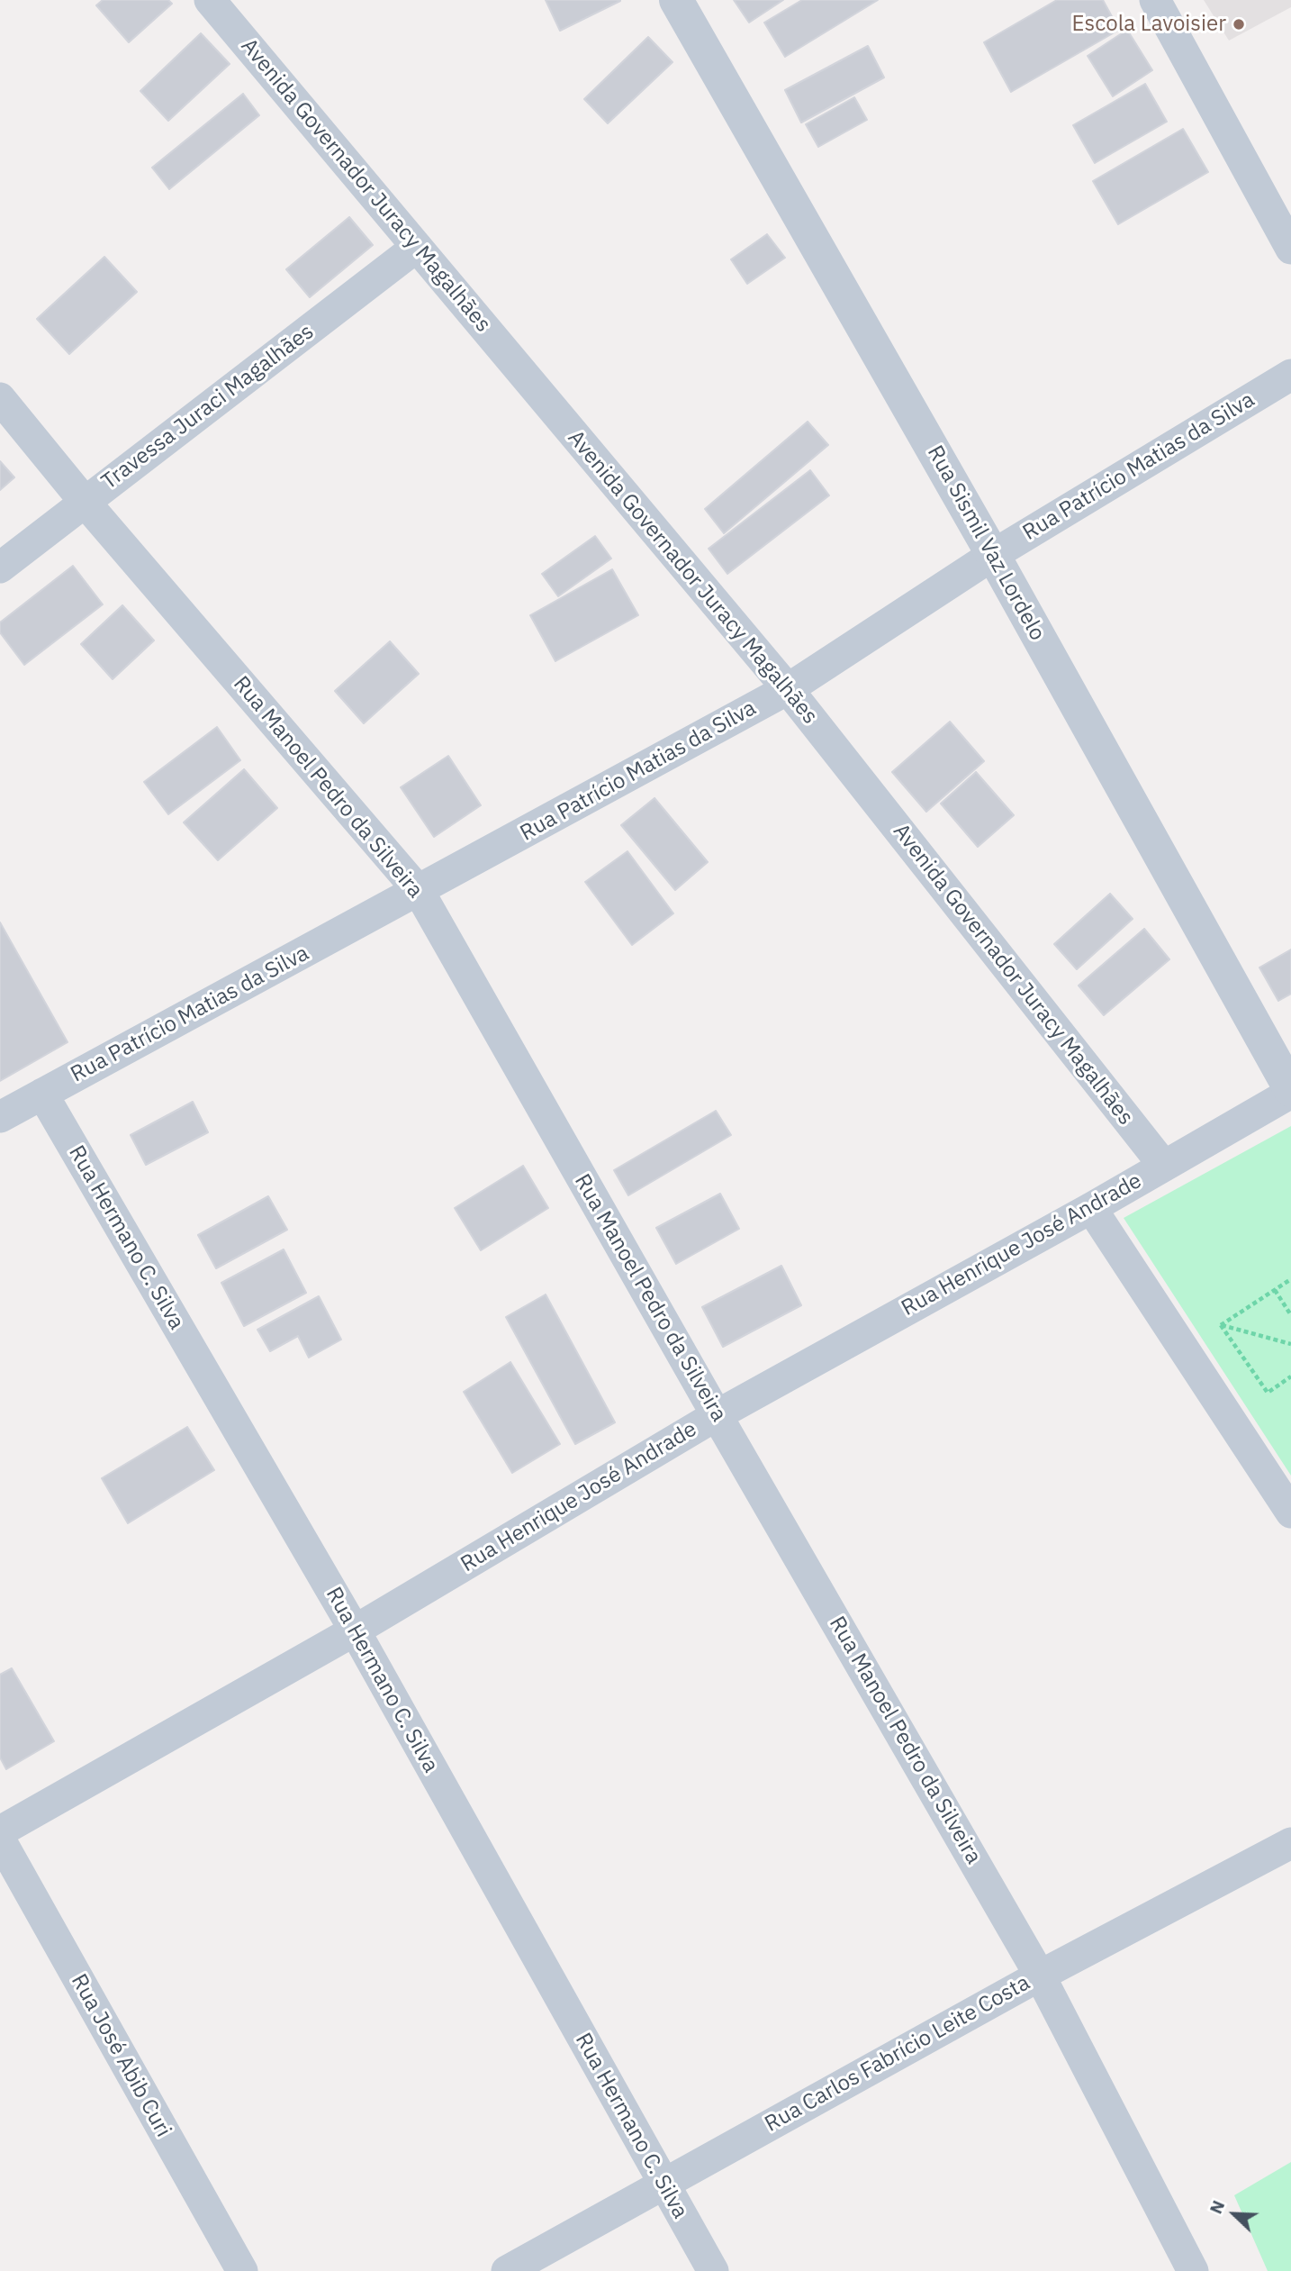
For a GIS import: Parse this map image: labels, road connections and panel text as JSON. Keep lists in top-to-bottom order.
{
  "streets": {
    "street": [
      "Avenida Governador Juracy Magalhães",
      "Travessa Juraci Magalhães",
      "Rua Patrício Matias da Silva",
      "Rua Sismil Vaz Lordelo",
      "Rua Manoel Pedro da Silveira",
      "Rua Hermano C. Silva",
      "Rua Henrique José Andrade",
      "Rua Carlos Fabrício Leite Costa",
      "Rua José Abib Curi"
    ]
  },
  "crossings": [
    ["Avenida Governador Juracy Magalhães", "Travessa Juraci Magalhães"],
    ["Avenida Governador Juracy Magalhães", "Rua Patrício Matias da Silva"],
    ["Avenida Governador Juracy Magalhães", "Rua Henrique José Andrade"],
    ["Travessa Juraci Magalhães", "Rua Manoel Pedro da Silveira"],
    ["Rua Patrício Matias da Silva", "Rua Sismil Vaz Lordelo"],
    ["Rua Patrício Matias da Silva", "Rua Manoel Pedro da Silveira"],
    ["Rua Patrício Matias da Silva", "Rua Hermano C. Silva"],
    ["Rua Sismil Vaz Lordelo", "Rua Henrique José Andrade"],
    ["Rua Manoel Pedro da Silveira", "Rua Henrique José Andrade"],
    ["Rua Manoel Pedro da Silveira", "Rua Carlos Fabrício Leite Costa"],
    ["Rua Hermano C. Silva", "Rua Henrique José Andrade"],
    ["Rua Hermano C. Silva", "Rua Carlos Fabrício Leite Costa"]
  ],
  "places": ["Escola Lavoisier"],
  "north": "top left"
}
